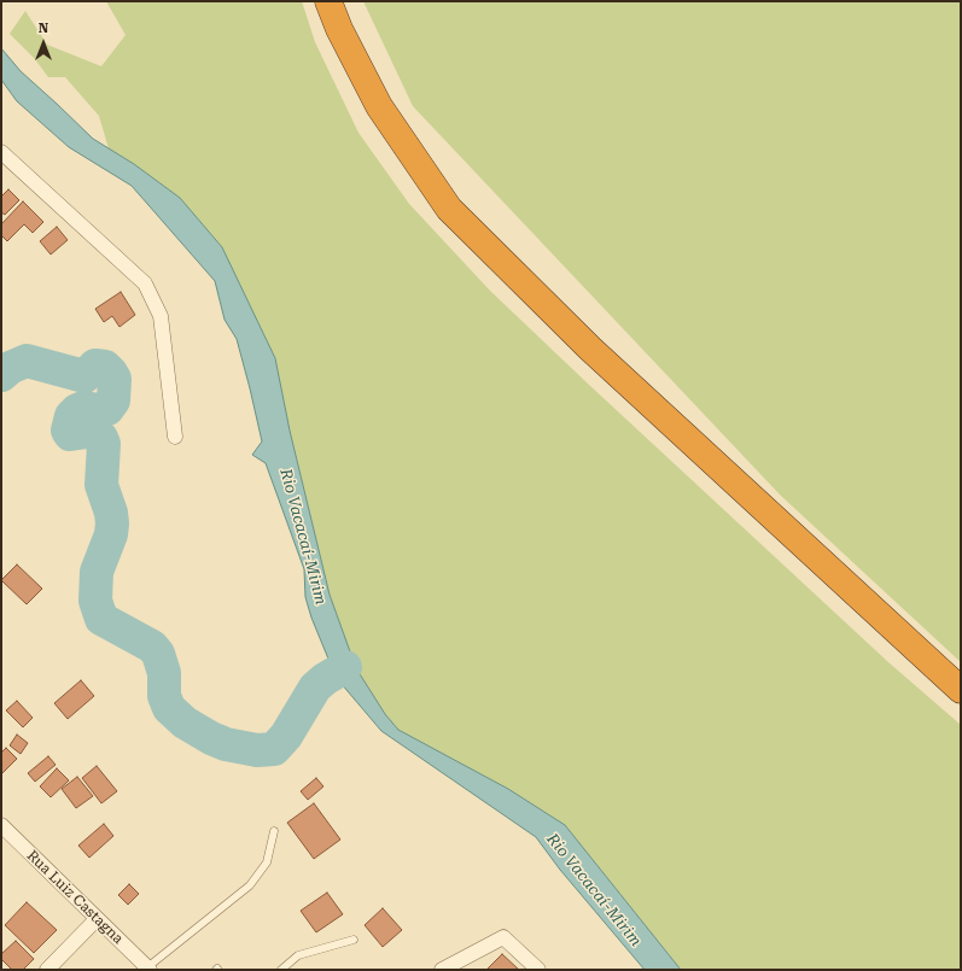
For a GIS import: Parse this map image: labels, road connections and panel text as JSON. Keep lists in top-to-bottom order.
{
  "streets": {
    "street": ["Rua Luiz Castagna"]
  },
  "water": ["Rio Vacacaí-Mirim"],
  "north": "top"
}
